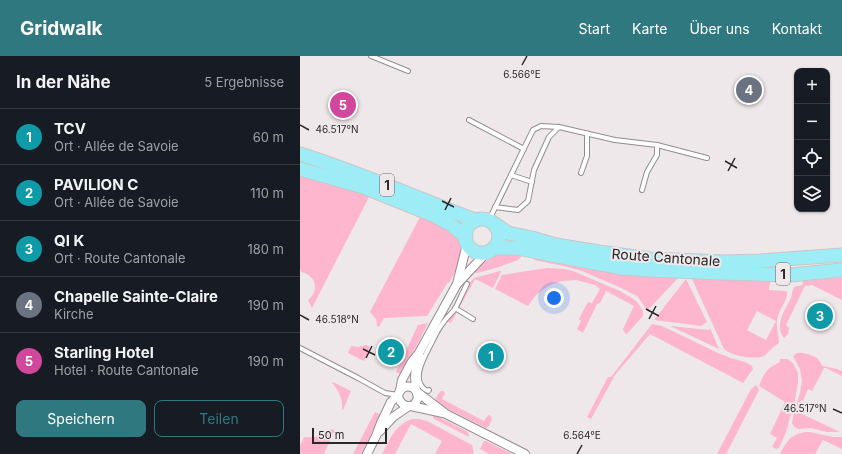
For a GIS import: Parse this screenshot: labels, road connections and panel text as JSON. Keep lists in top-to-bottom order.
{
  "streets": {
    "main road": ["1", "Route Cantonale"]
  },
  "crossings": [
    ["1", "Route Cantonale"]
  ],
  "scale_bar": "50 m",
  "page": {
    "header": "Gridwalk",
    "nav": [
      "Start",
      "Karte",
      "Über uns",
      "Kontakt"
    ],
    "heading": ["In der Nähe", "5 Ergebnisse"],
    "map_buttons": ["+", "−"],
    "pins": [
      "4",
      "5",
      "3",
      "2",
      "1"
    ],
    "list": [
      {
        "mark": "1",
        "name": "TCV",
        "note": "Ort · Allée de Savoie",
        "value": "60 m"
      },
      {
        "mark": "2",
        "name": "PAVILION C",
        "note": "Ort · Allée de Savoie",
        "value": "110 m"
      },
      {
        "mark": "3",
        "name": "QI K",
        "note": "Ort · Route Cantonale",
        "value": "180 m"
      },
      {
        "mark": "4",
        "name": "Chapelle Sainte-Claire",
        "note": "Kirche",
        "value": "190 m"
      },
      {
        "mark": "5",
        "name": "Starling Hotel",
        "note": "Hotel · Route Cantonale",
        "value": "190 m"
      }
    ],
    "buttons": ["Speichern", "Teilen"],
    "scale": "50 m"
  },
  "coordinates": [
    "6.566°E",
    "46.517°N",
    "46.518°N",
    "6.564°E"
  ]
}
